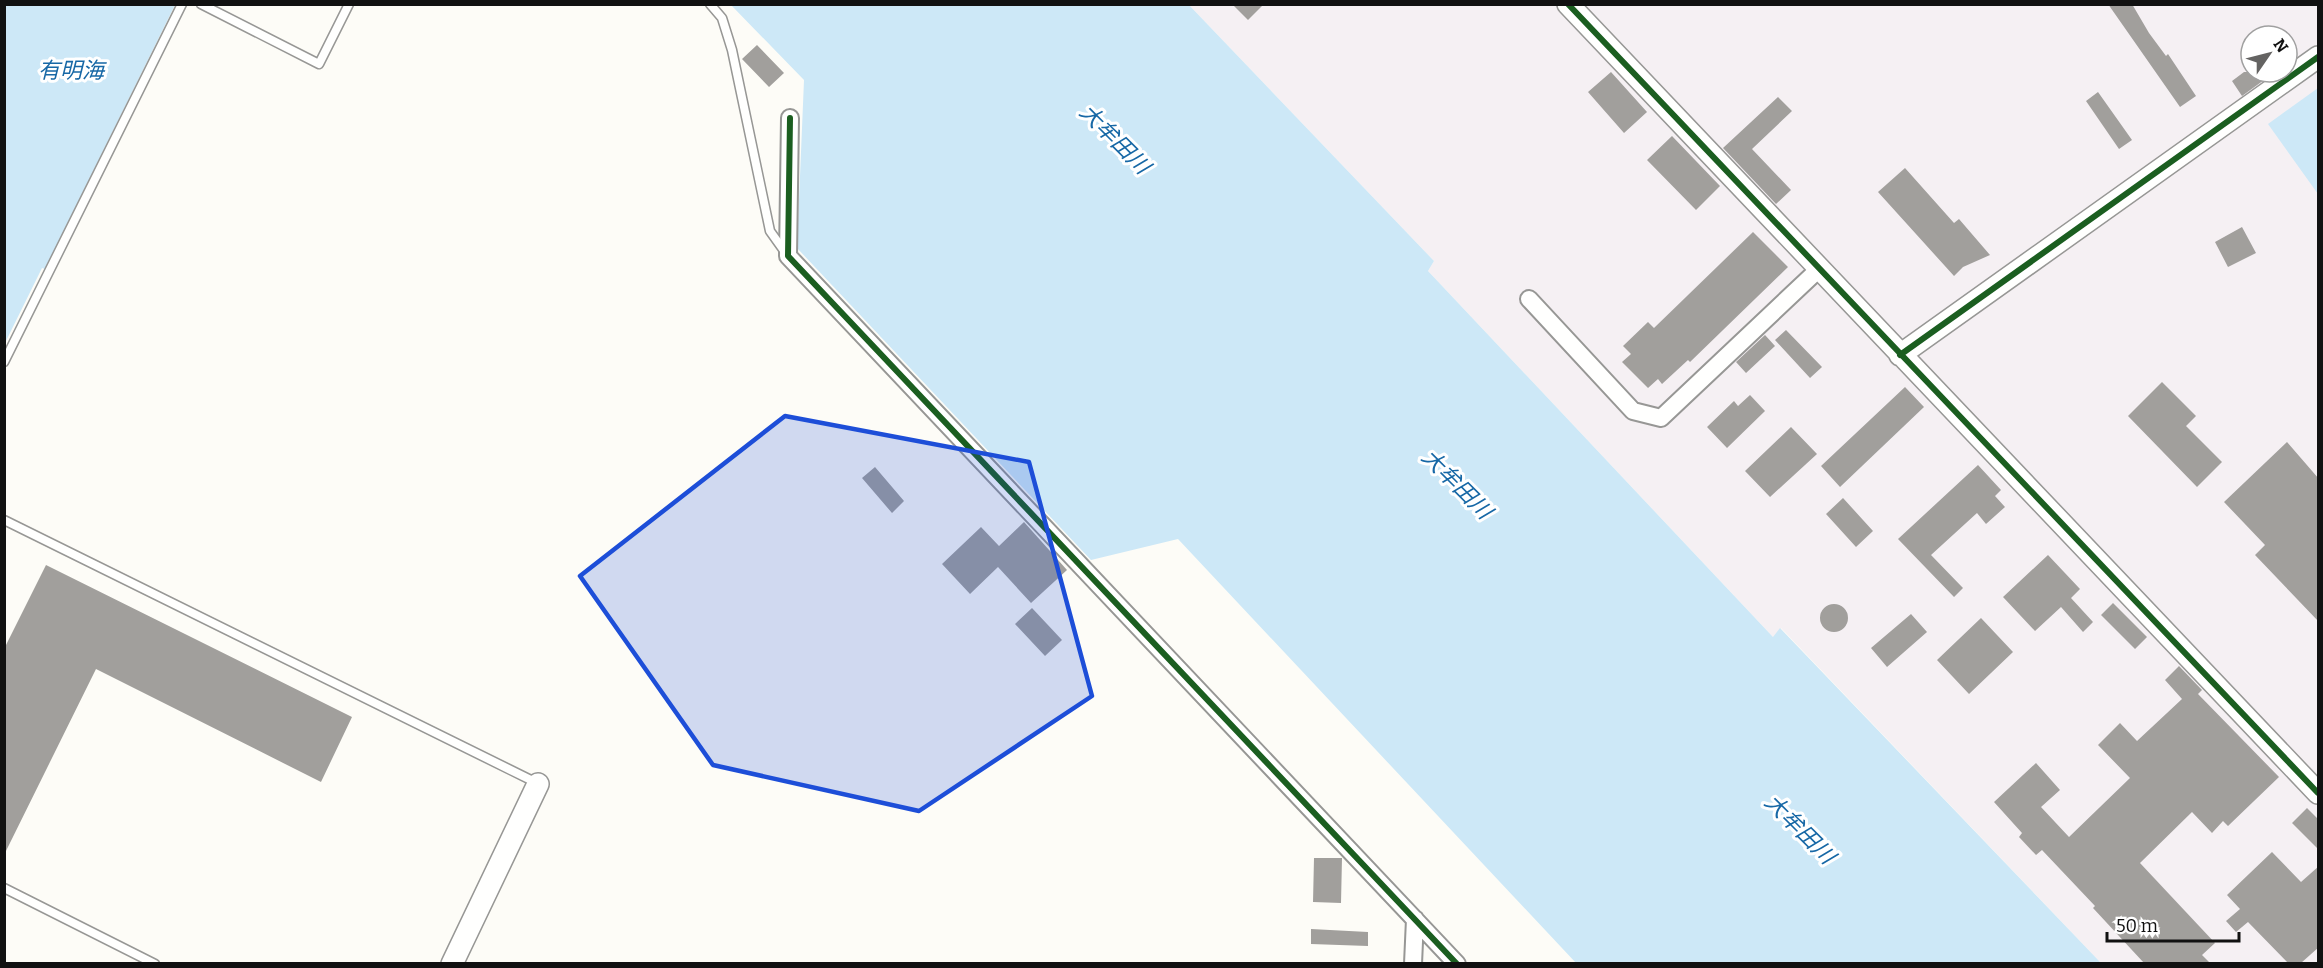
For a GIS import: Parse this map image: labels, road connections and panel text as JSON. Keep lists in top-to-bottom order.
{
  "water": ["有明海", "大牟田川"],
  "scale_bar": "50 m",
  "north": "top right"
}
